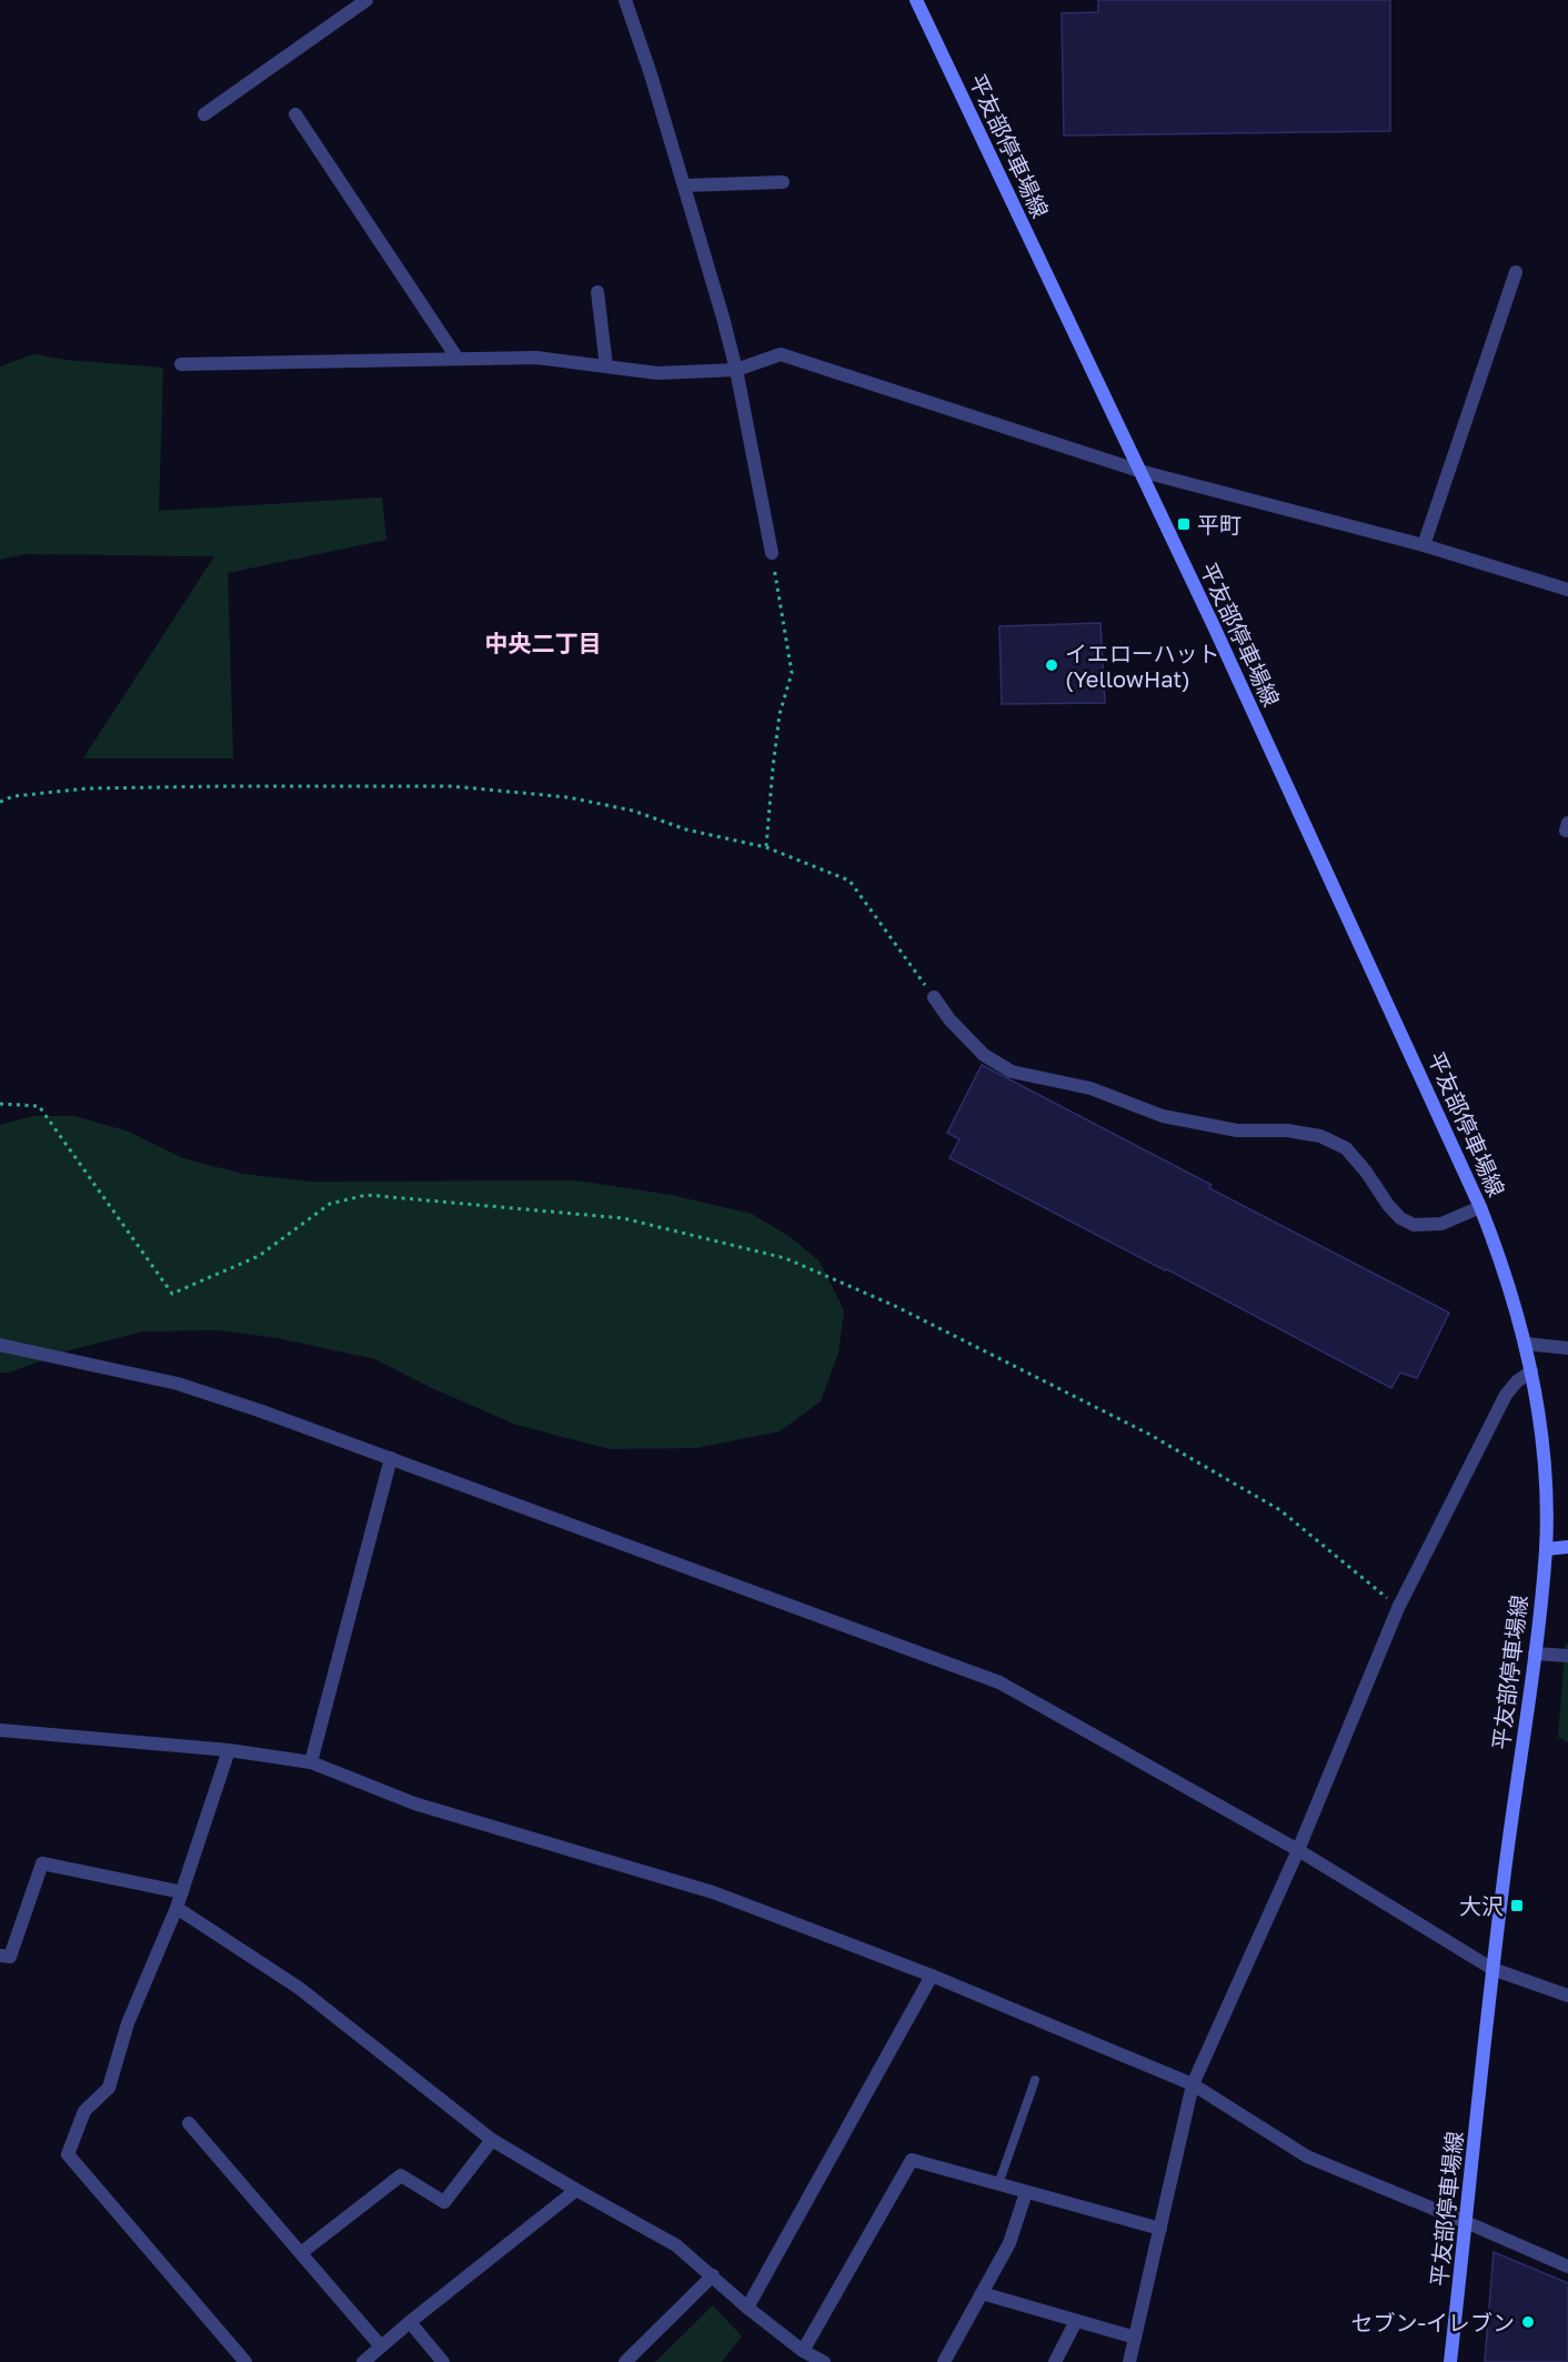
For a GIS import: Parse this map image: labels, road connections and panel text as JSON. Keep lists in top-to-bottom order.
{
  "streets": {
    "main road": ["平友部停車場線"]
  },
  "districts": ["中央二丁目"],
  "places": {
    "transit": ["平町", "大沢"],
    "other": ["イエローハット (YellowHat)", "セブン-イレブン"]
  }
}
